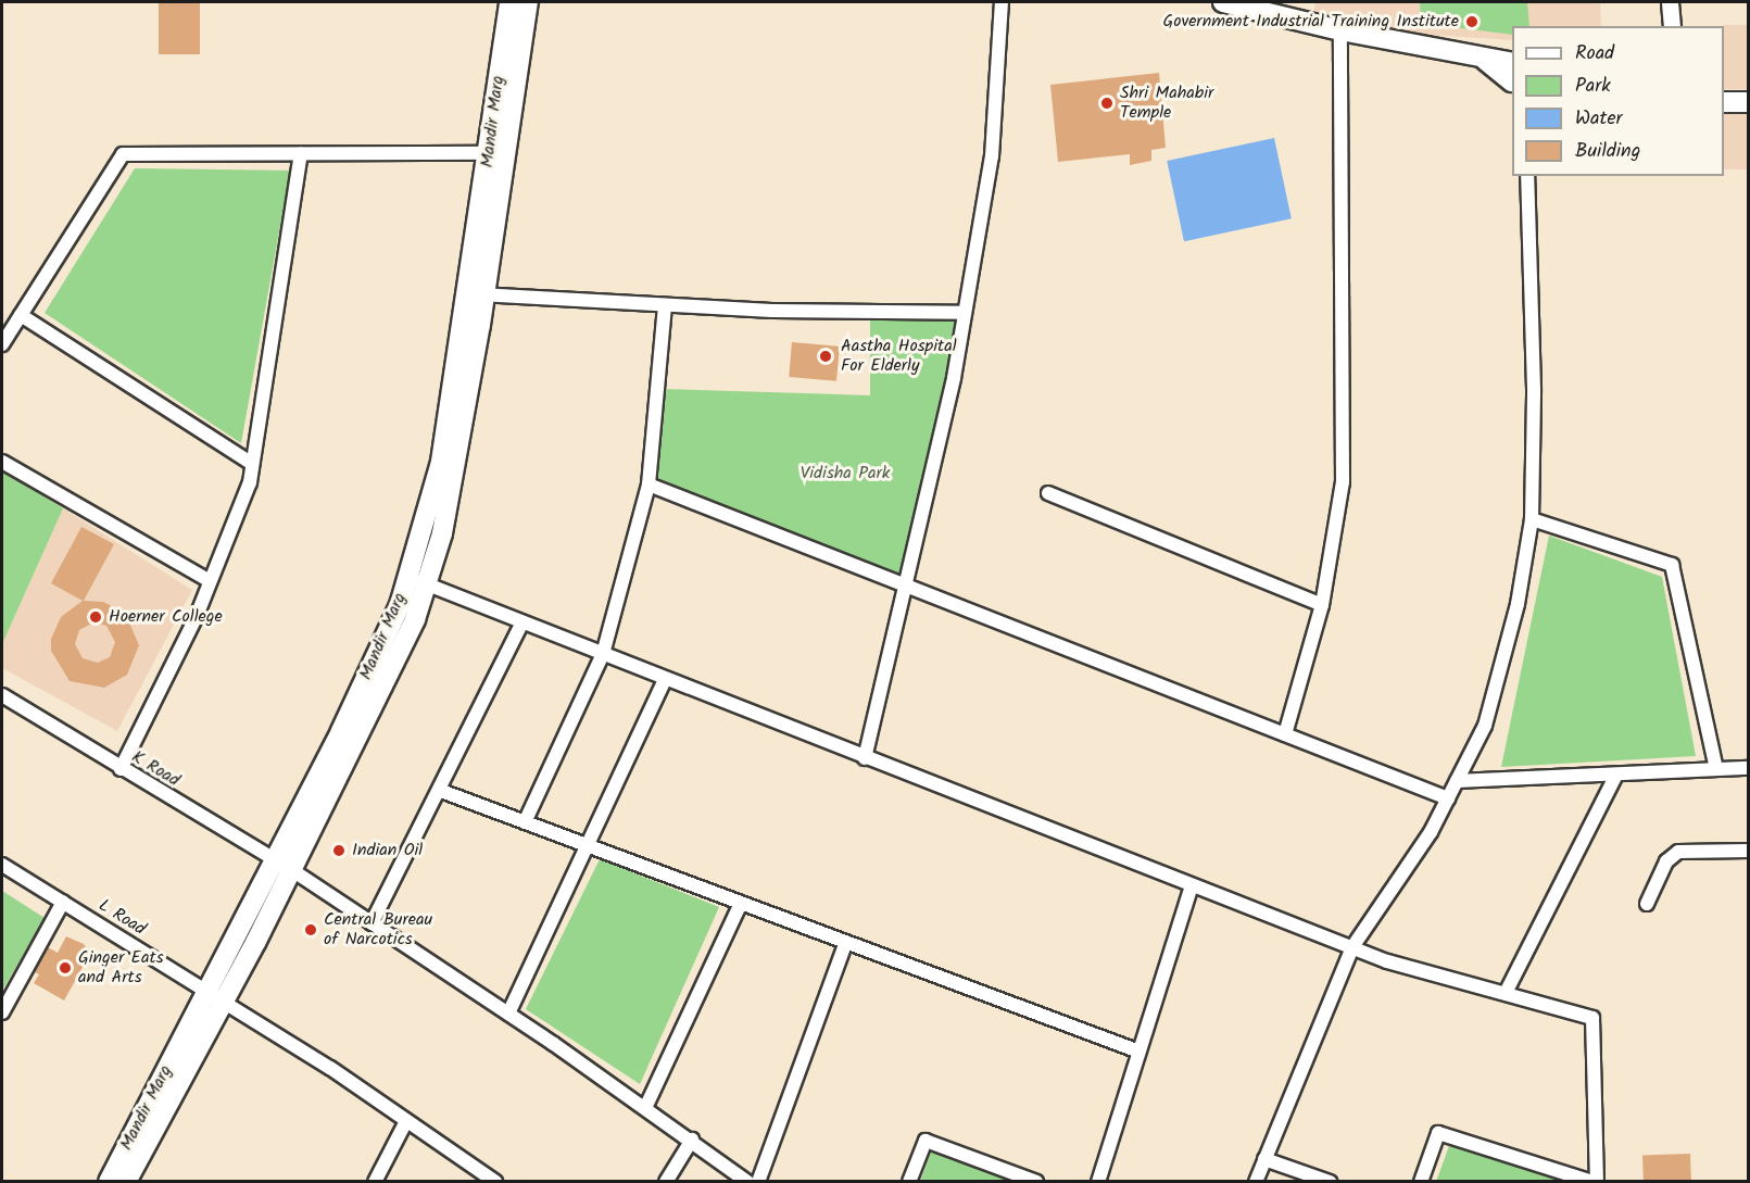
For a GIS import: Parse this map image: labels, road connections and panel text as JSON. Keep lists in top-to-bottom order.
{
  "streets": {
    "main road": ["Mandir Marg"],
    "street": ["K Road", "L Road"]
  },
  "crossings": [
    ["Mandir Marg", "K Road"],
    ["Mandir Marg", "L Road"]
  ],
  "parks": ["Vidisha Park"],
  "places": [
    "Government Industrial Training Institute",
    "Shri Mahabir Temple",
    "Aastha Hospital For Elderly",
    "Hoerner College",
    "Indian Oil",
    "Central Bureau of Narcotics",
    "Ginger Eats and Arts"
  ],
  "legend": [
    "Road",
    "Park",
    "Water",
    "Building"
  ]
}
